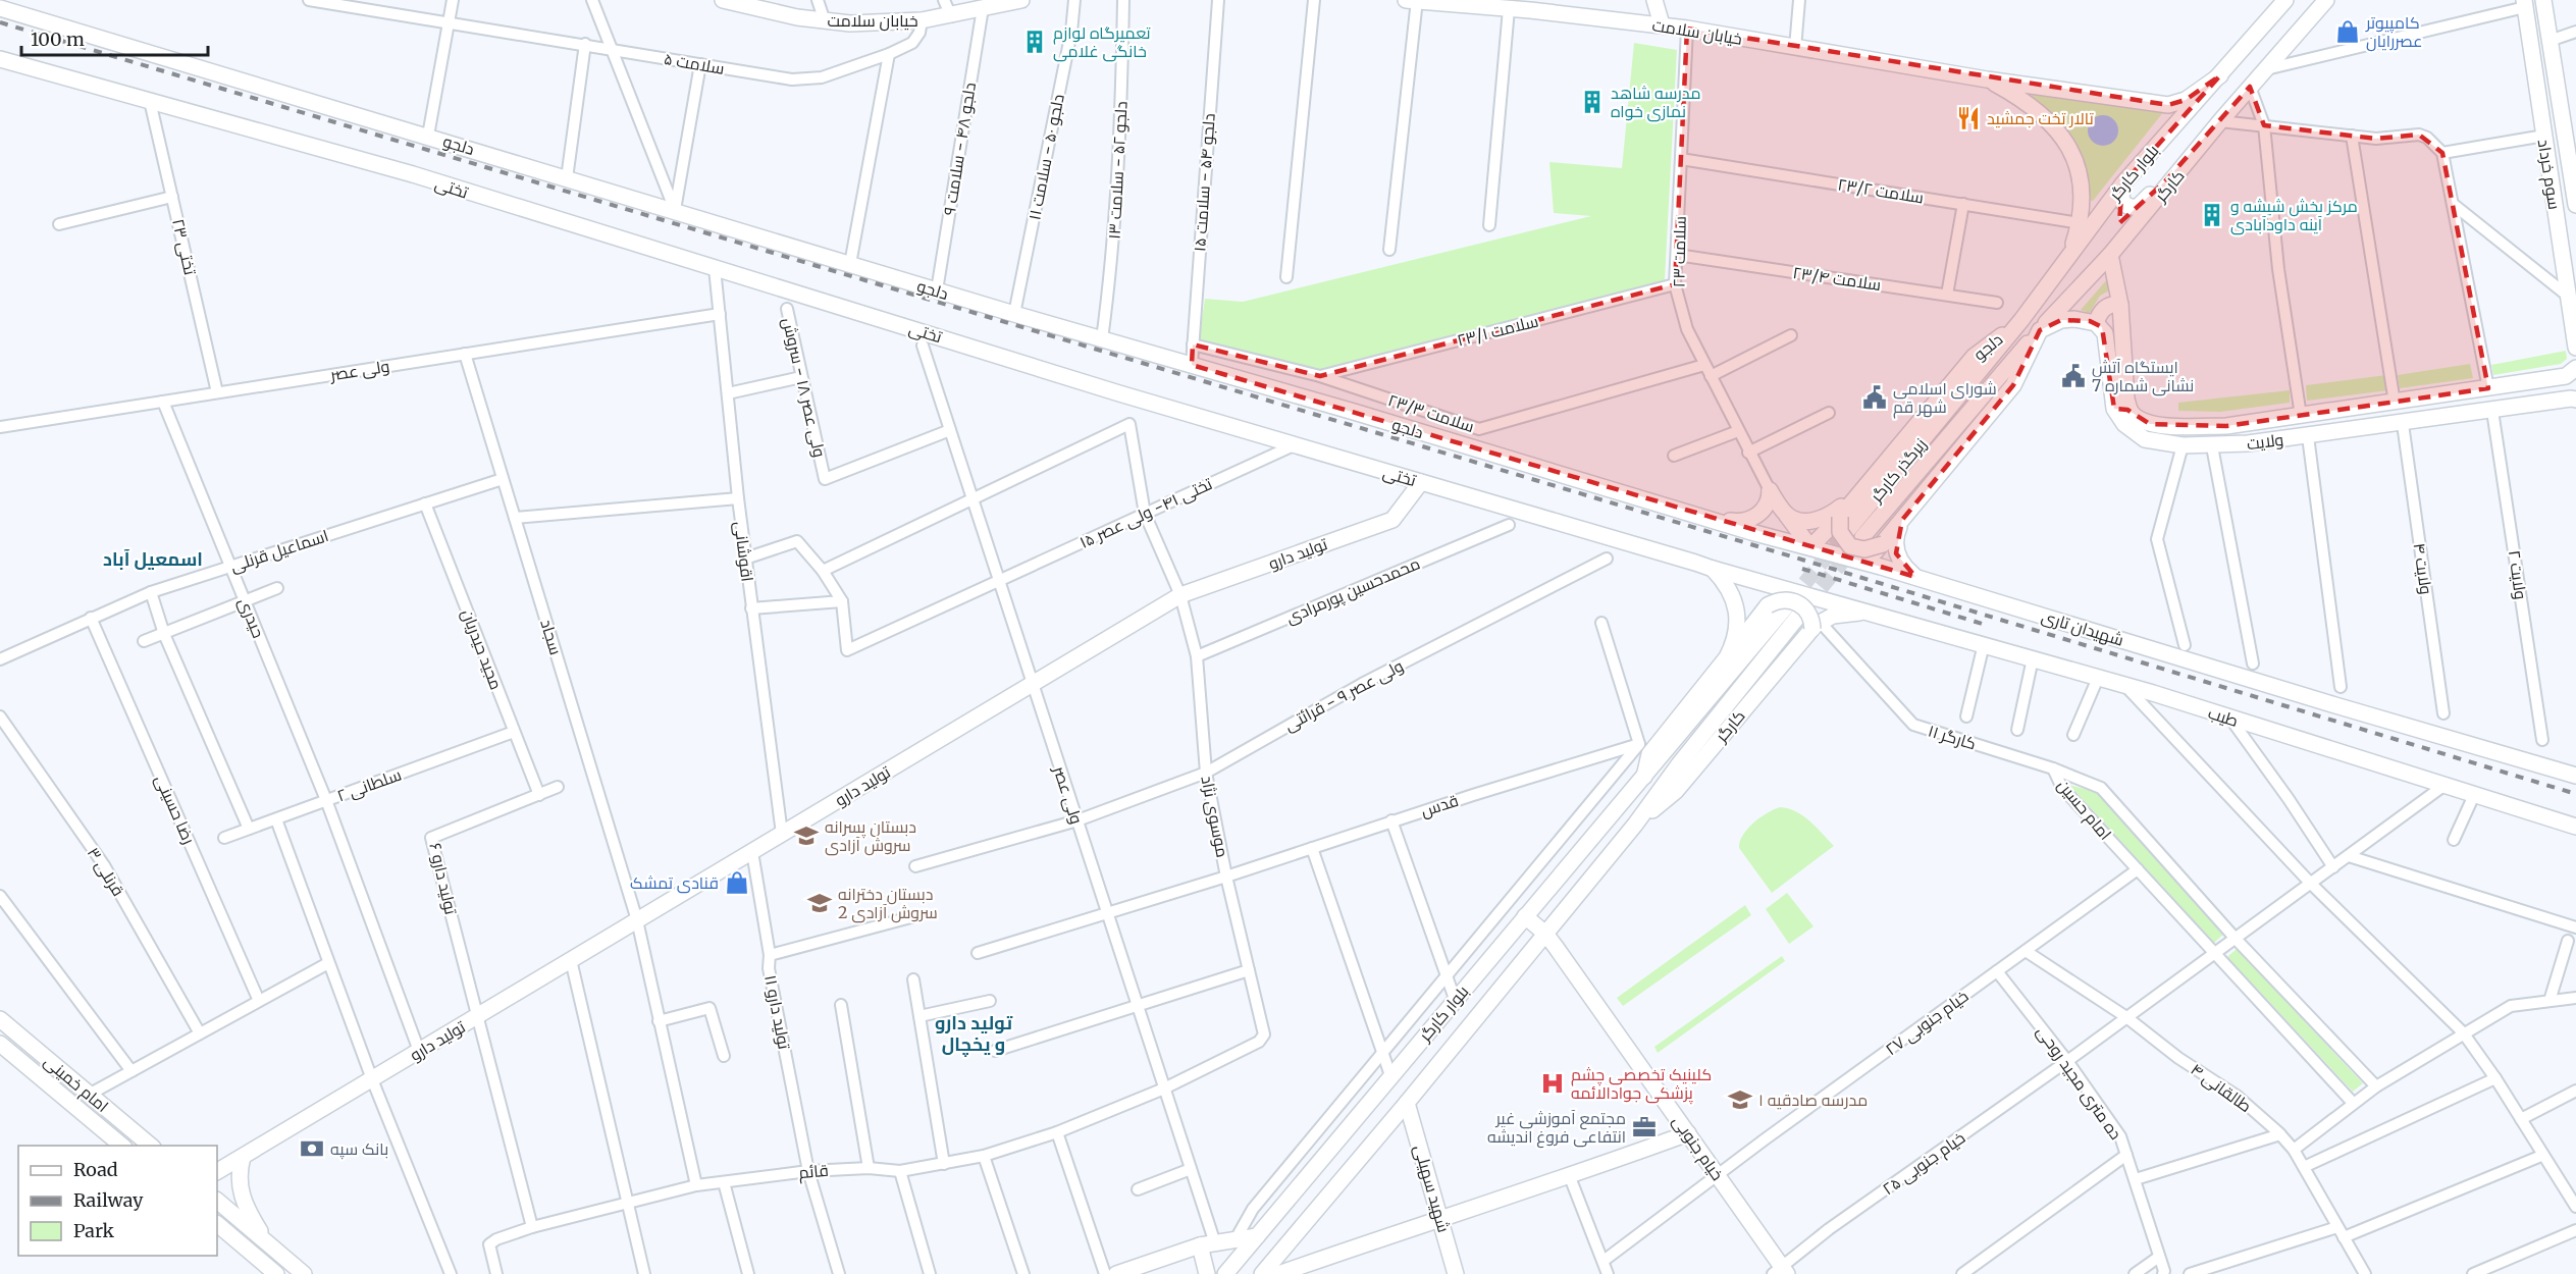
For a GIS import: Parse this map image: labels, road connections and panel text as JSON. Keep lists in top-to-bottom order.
{
  "streets": {
    "street": [
      "خیابان سلامت",
      "سلامت ۵",
      "دلجو",
      "دلجو ۴۸ - سلامت ۹",
      "دلجو ۵۰ - سلامت ۱۱",
      "دلجو ۵۲ - سلامت ۱۳",
      "بلوار کارگر",
      "سوم خرداد",
      "دلجو ۵۴ - سلامت ۱۵",
      "کارگر",
      "تختی",
      "سلامت ۲۳/۲",
      "تختی ۲۳",
      "سلامت ۲۳",
      "سلامت ۲۳/۴",
      "سلامت ۲۳/۱",
      "ولی عصر",
      "ولی عصر ۱۸ - سروش",
      "سلامت ۲۳/۳",
      "ولایت",
      "زیرگذر کارگر",
      "تختی ۴۱- ولی عصر ۱۵",
      "اسماعیل قرنلی",
      "اقوشانی",
      "تولید دارو",
      "ولایت ۴",
      "ولایت ۲",
      "محمدحسین پورمرادی",
      "حیدری",
      "شهیدان تاری",
      "سجاد",
      "مجید حیدریان",
      "ولی عصر ۹ - قرائتی",
      "طیب",
      "کارگر ۱۱",
      "۲ سلطانی",
      "قدس",
      "رضا حسینی",
      "امام حسین",
      "موسوی نژاد",
      "قرنلی ۳",
      "تولید دارو ۶",
      "تولید دارو ۱۱",
      "خیام جنوبی ۲۷",
      "ده متری مجید روحی",
      "امام خمینی",
      "طالقانی ۴",
      "خیام جنوبی",
      "خیام جنوبی ۲۵",
      "قائم",
      "شهید سهیلی"
    ]
  },
  "crossings": [
    ["خیابان سلامت", "سلامت ۵"],
    ["خیابان سلامت", "دلجو ۴۸ - سلامت ۹"],
    ["خیابان سلامت", "بلوار کارگر"],
    ["خیابان سلامت", "سلامت ۲۳/۲"],
    ["خیابان سلامت", "سلامت ۲۳"],
    ["دلجو", "دلجو ۴۸ - سلامت ۹"],
    ["دلجو", "دلجو ۵۰ - سلامت ۱۱"],
    ["دلجو", "دلجو ۵۲ - سلامت ۱۳"],
    ["دلجو", "بلوار کارگر"],
    ["دلجو", "دلجو ۵۴ - سلامت ۱۵"],
    ["دلجو", "زیرگذر کارگر"],
    ["دلجو", "شهیدان تاری"],
    ["بلوار کارگر", "کارگر"],
    ["بلوار کارگر", "زیرگذر کارگر"],
    ["بلوار کارگر", "قدس"],
    ["بلوار کارگر", "خیام جنوبی"],
    ["بلوار کارگر", "شهید سهیلی"],
    ["دلجو ۵۴ - سلامت ۱۵", "سلامت ۲۳/۳"],
    ["کارگر", "زیرگذر کارگر"],
    ["کارگر", "کارگر ۱۱"],
    ["تختی", "تختی ۲۳"],
    ["تختی", "تختی ۴۱- ولی عصر ۱۵"],
    ["تختی", "اقوشانی"],
    ["تختی", "تولید دارو"],
    ["تختی", "طیب"],
    ["سلامت ۲۳/۲", "سلامت ۲۳"],
    ["تختی ۲۳", "ولی عصر"],
    ["سلامت ۲۳", "سلامت ۲۳/۴"],
    ["سلامت ۲۳", "سلامت ۲۳/۱"],
    ["سلامت ۲۳", "سلامت ۲۳/۳"],
    ["سلامت ۲۳/۱", "سلامت ۲۳/۳"],
    ["ولی عصر", "ولی عصر ۱۸ - سروش"],
    ["ولی عصر", "تختی ۴۱- ولی عصر ۱۵"],
    ["ولی عصر", "اقوشانی"],
    ["ولی عصر", "تولید دارو"],
    ["ولی عصر", "حیدری"],
    ["ولی عصر", "سجاد"],
    ["ولی عصر", "ولی عصر ۹ - قرائتی"],
    ["ولی عصر", "قدس"],
    ["ولی عصر", "موسوی نژاد"],
    ["ولی عصر", "قائم"],
    ["ولایت", "ولایت ۴"],
    ["ولایت", "ولایت ۲"],
    ["تختی ۴۱- ولی عصر ۱۵", "موسوی نژاد"],
    ["اسماعیل قرنلی", "حیدری"],
    ["اسماعیل قرنلی", "سجاد"],
    ["اسماعیل قرنلی", "مجید حیدریان"],
    ["اسماعیل قرنلی", "رضا حسینی"],
    ["اقوشانی", "تولید دارو"],
    ["تولید دارو", "حیدری"],
    ["تولید دارو", "سجاد"],
    ["تولید دارو", "موسوی نژاد"],
    ["تولید دارو", "تولید دارو ۶"],
    ["تولید دارو", "تولید دارو ۱۱"],
    ["محمدحسین پورمرادی", "موسوی نژاد"],
    ["حیدری", "۲ سلطانی"],
    ["سجاد", "قائم"],
    ["مجید حیدریان", "۲ سلطانی"],
    ["مجید حیدریان", "تولید دارو ۶"],
    ["ولی عصر ۹ - قرائتی", "موسوی نژاد"],
    ["طیب", "خیام جنوبی ۲۵"],
    ["کارگر ۱۱", "امام حسین"],
    ["قدس", "موسوی نژاد"],
    ["امام حسین", "خیام جنوبی ۲۷"],
    ["امام حسین", "خیام جنوبی ۲۵"],
    ["موسوی نژاد", "قائم"],
    ["تولید دارو ۱۱", "قائم"],
    ["خیام جنوبی ۲۷", "ده متری مجید روحی"],
    ["خیام جنوبی ۲۷", "طالقانی ۴"],
    ["خیام جنوبی ۲۷", "خیام جنوبی"],
    ["ده متری مجید روحی", "خیام جنوبی ۲۵"],
    ["طالقانی ۴", "خیام جنوبی ۲۵"],
    ["خیام جنوبی", "خیام جنوبی ۲۵"]
  ],
  "districts": ["اسمعیل آباد", "تولید دارو و یخچال"],
  "places": {
    "shop": ["کامپیوتر عصررایان", "قنادی تمشک"],
    "building": ["تعمیرگاه لوازم خانگی غلامی", "مدرسه شاهد نمازی خواه", "مرکز پخش شیشه و آینه داودآبادی"],
    "restaurant": ["تالار تخت جمشید"],
    "public building": ["ایستگاه آتش نشانی شماره 7", "شورای اسلامی شهر قم"],
    "school or university": ["دبستان پسرانه سروش آزادی", "دبستان دخترانه سروش آزادی 2", "مدرسه صادقیه ۱"],
    "hospital": ["کلینیک تخصصی چشم پزشکی جوادالائمه"],
    "office": ["مجتمع آموزشی غیر انتفاعی فروغ اندیشه"],
    "bank": ["بانک سپه"]
  },
  "legend": ["Road", "Railway", "Park"],
  "scale_bar": "100 m"
}
